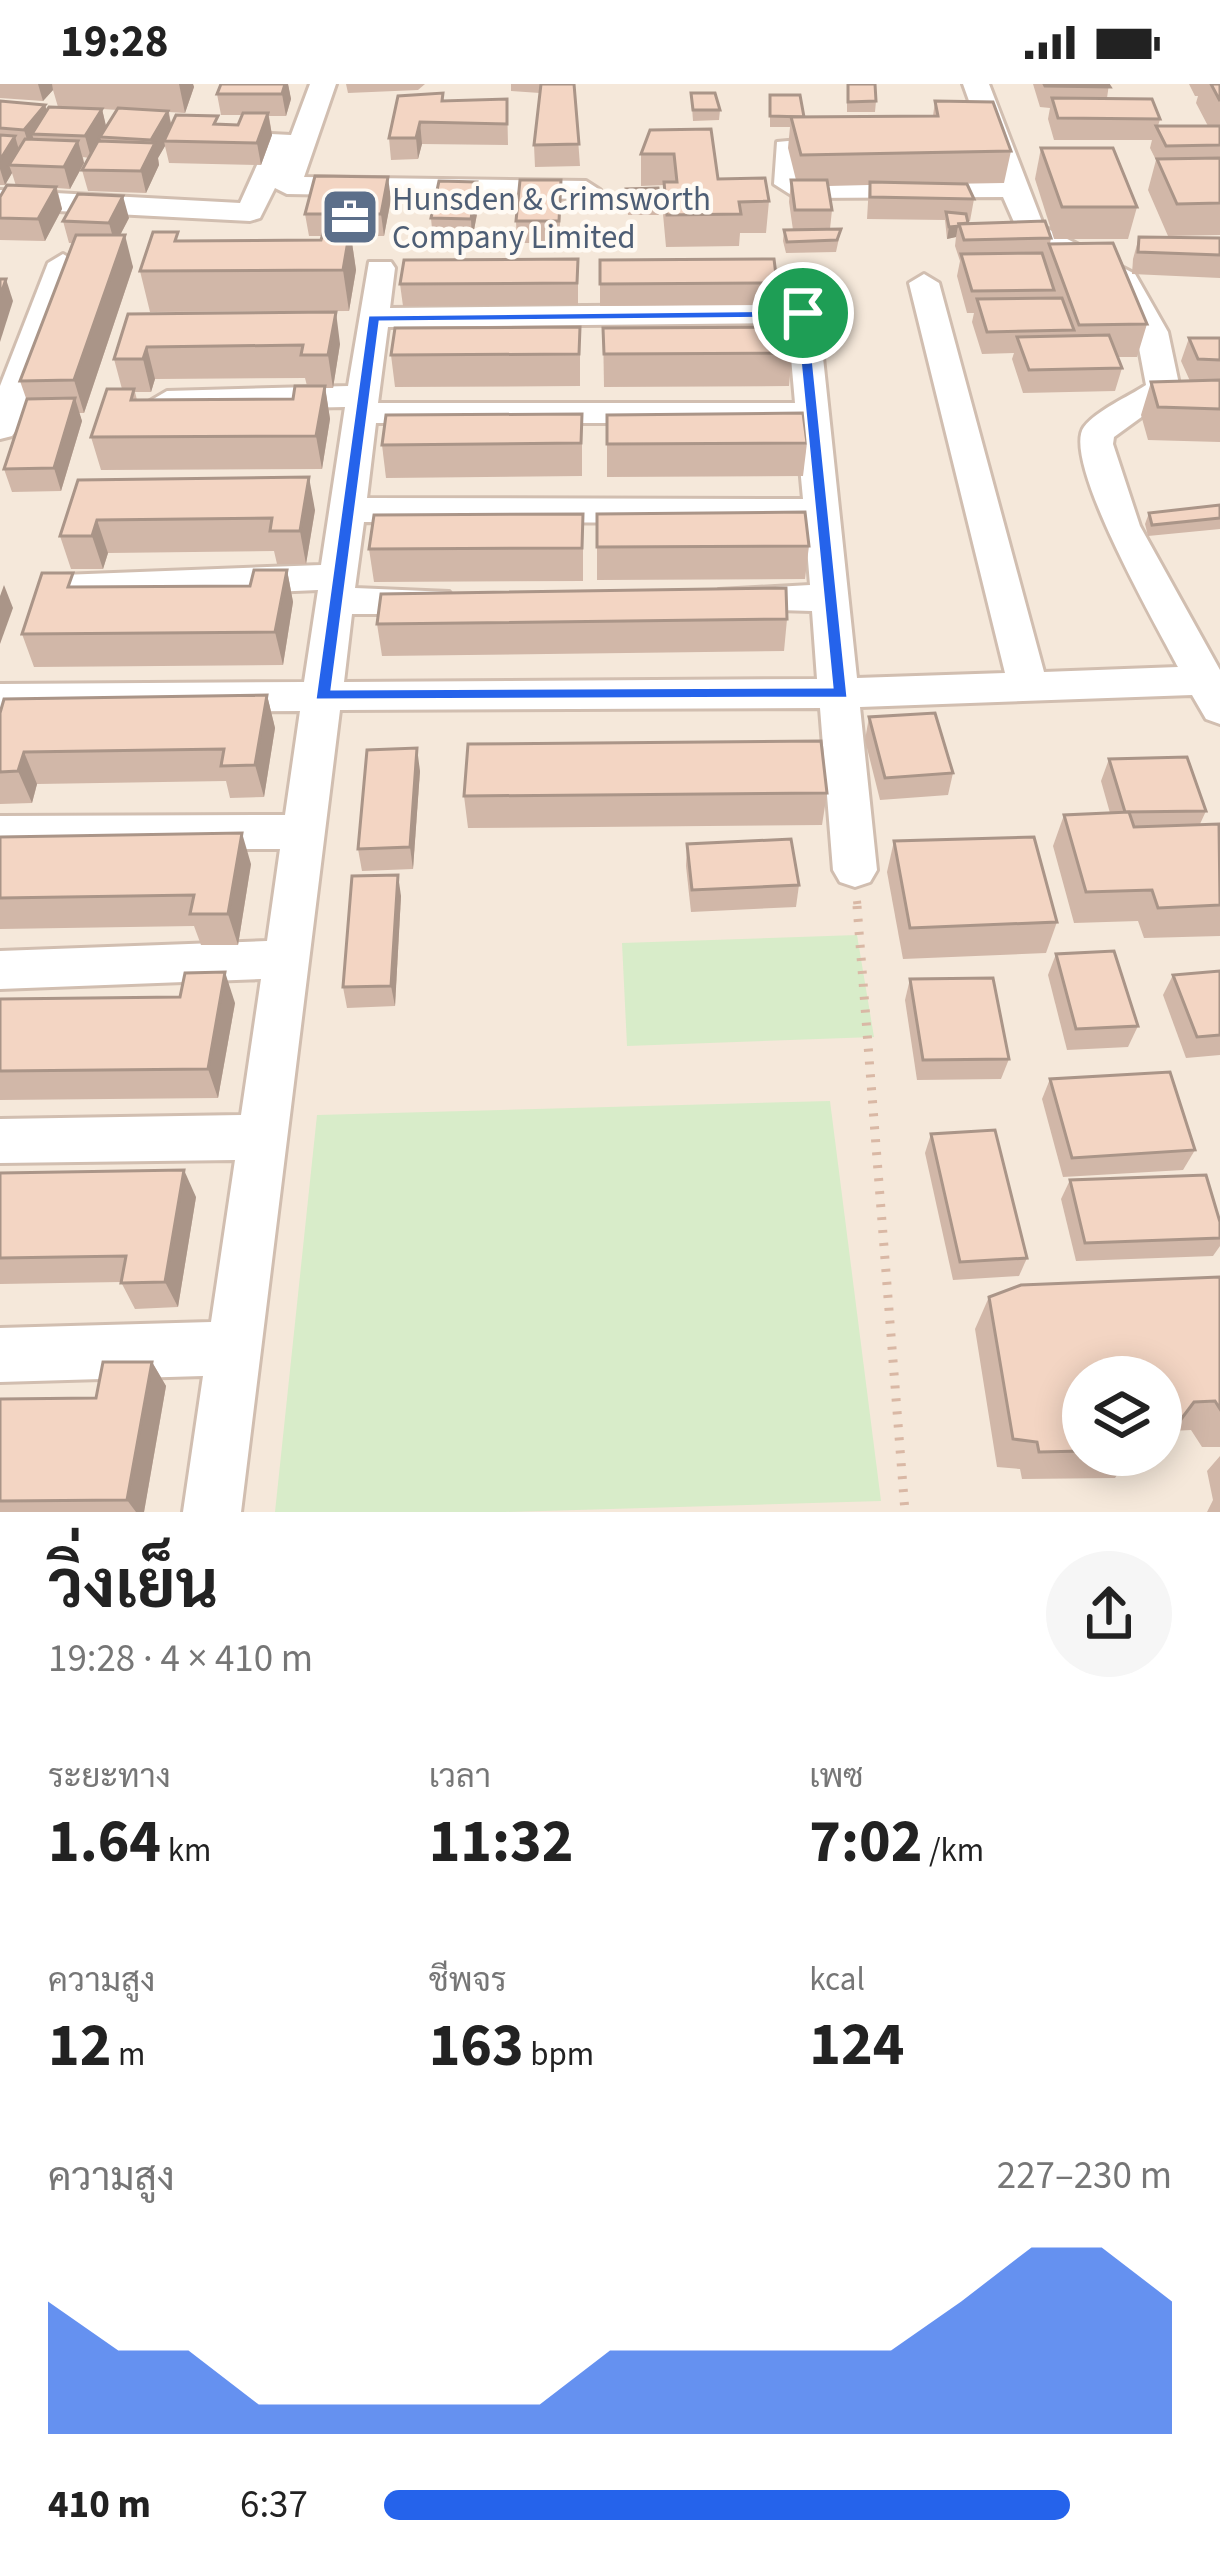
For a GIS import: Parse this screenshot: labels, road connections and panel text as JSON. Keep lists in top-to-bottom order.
{
  "places": {
    "office": ["Hunsden & Crimsworth Company Limited"]
  },
  "page": {
    "status": "19:28",
    "heading": ["วิ่งเย็น", "19:28 · 4 × 410 m"],
    "stats": [
      ["ระยะทาง", "1.64 km"],
      ["เวลา", "11:32"],
      ["เพซ", "7:02 /km"],
      ["ความสูง", "12 m"],
      ["ชีพจร", "163 bpm"],
      ["kcal", "124"]
    ],
    "chart": ["ความสูง", "227–230 m"],
    "list": [
      {
        "name": "410 m",
        "note": "6:37"
      }
    ]
  }
}
